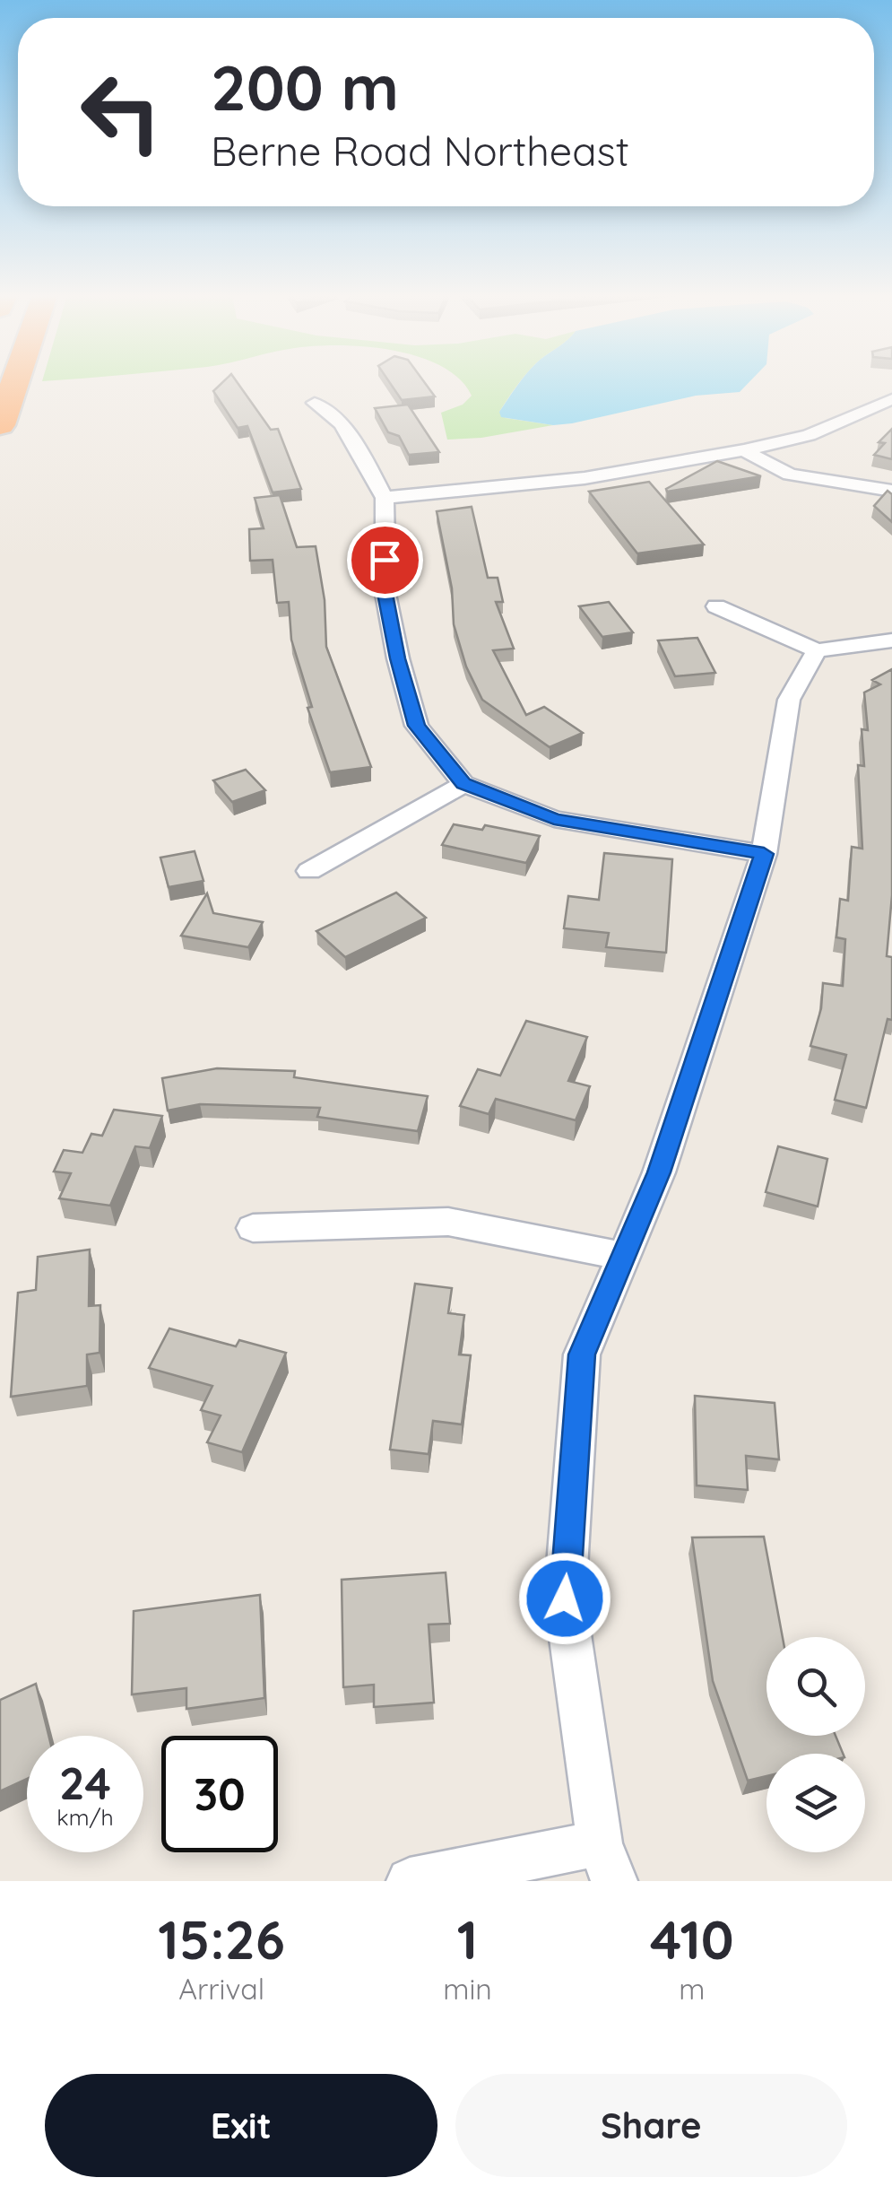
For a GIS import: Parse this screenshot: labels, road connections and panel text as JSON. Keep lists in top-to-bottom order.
{
  "page": {
    "turn": ["200 m", "Berne Road Northeast"],
    "speed": "24 km/h",
    "limit": "30",
    "eta": [
      "15:26",
      "Arrival",
      "1",
      "min",
      "410",
      "m"
    ],
    "buttons": ["Exit", "Share"]
  }
}
